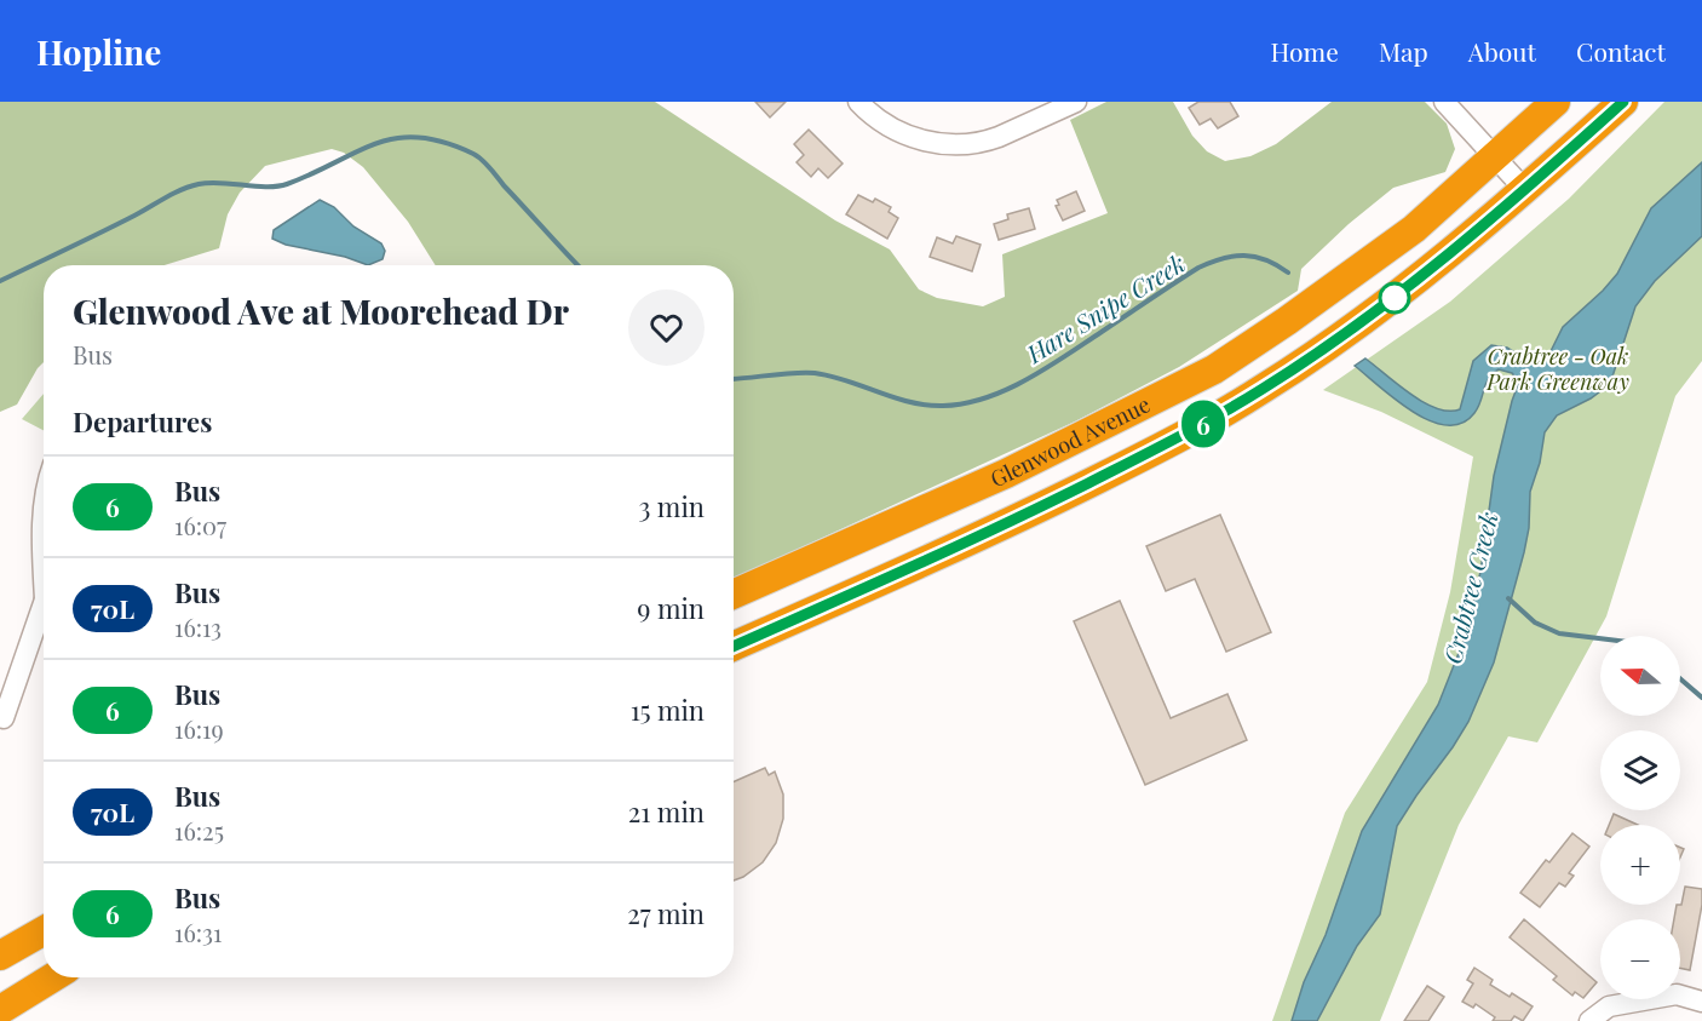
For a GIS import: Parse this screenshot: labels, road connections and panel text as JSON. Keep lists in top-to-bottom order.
{
  "streets": {
    "highway": ["Glenwood Avenue"]
  },
  "water": ["Hare Snipe Creek", "Crabtree Creek"],
  "parks": ["Crabtree - Oak Park Greenway"],
  "lines": ["bus line 6"],
  "north": "left",
  "page": {
    "header": "Hopline",
    "nav": [
      "Home",
      "Map",
      "About",
      "Contact"
    ],
    "on_map": "6",
    "heading": [
      ["Glenwood Ave at Moorehead Dr", "Bus"],
      "Departures"
    ],
    "list": [
      {
        "mark": "6",
        "name": "Bus",
        "note": "16:07",
        "value": "3 min"
      },
      {
        "mark": "70L",
        "name": "Bus",
        "note": "16:13",
        "value": "9 min"
      },
      {
        "mark": "6",
        "name": "Bus",
        "note": "16:19",
        "value": "15 min"
      },
      {
        "mark": "70L",
        "name": "Bus",
        "note": "16:25",
        "value": "21 min"
      },
      {
        "mark": "6",
        "name": "Bus",
        "note": "16:31",
        "value": "27 min"
      }
    ],
    "map_buttons": ["+", "−"]
  }
}
